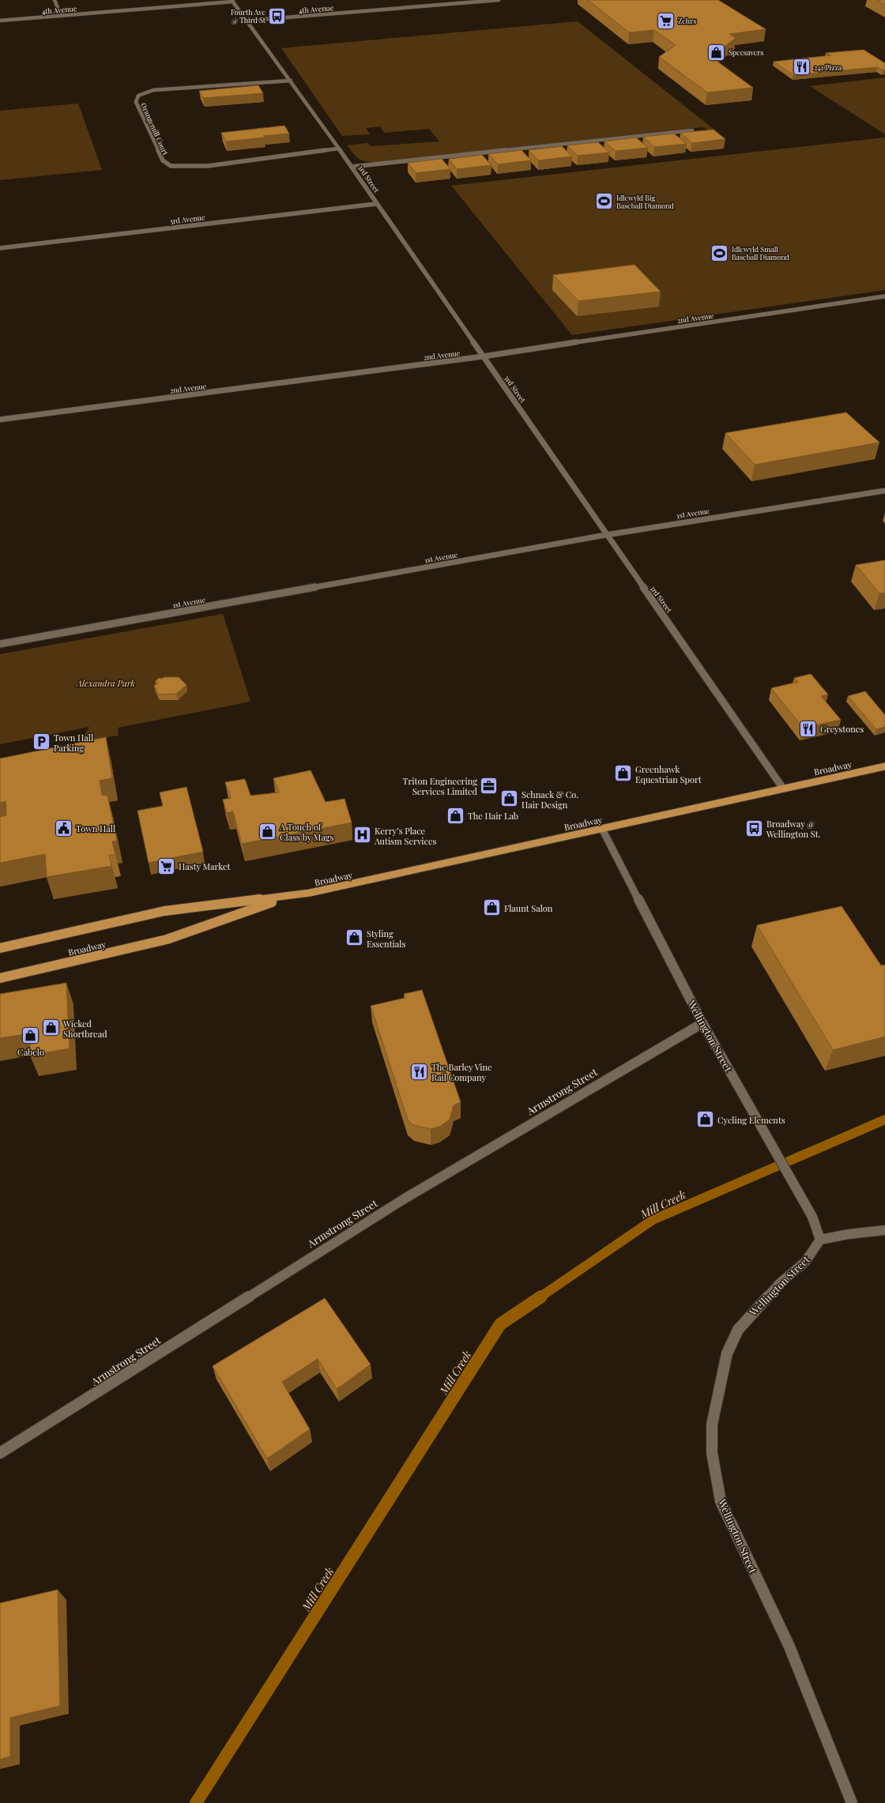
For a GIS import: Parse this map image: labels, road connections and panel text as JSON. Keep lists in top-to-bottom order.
{
  "streets": {
    "main road": ["Broadway"],
    "street": [
      "4th Avenue",
      "Orangemill Court",
      "3rd Street",
      "3rd Avenue",
      "2nd Avenue",
      "1st Avenue",
      "Wellington Street",
      "Armstrong Street"
    ]
  },
  "crossings": [
    ["4th Avenue", "3rd Street"],
    ["Orangemill Court", "3rd Street"],
    ["3rd Street", "3rd Avenue"],
    ["3rd Street", "2nd Avenue"],
    ["3rd Street", "1st Avenue"],
    ["3rd Street", "Broadway"],
    ["Broadway", "Wellington Street"],
    ["Wellington Street", "Armstrong Street"]
  ],
  "water": ["Mill Creek"],
  "parks": ["Alexandra Park"],
  "places": {
    "bus stop": ["Fourth Ave @ Third St", "Broadway @ Wellington St."],
    "supermarket": ["Zehrs", "Hasty Market"],
    "shop": [
      "Specsavers",
      "Greenhawk Equestrian Sport",
      "Schnack & Co. Hair Design",
      "The Hair Lab",
      "A Touch of Class by Mags",
      "Flaunt Salon",
      "Styling Essentials",
      "Wicked Shortbread",
      "Cabelo",
      "Cycling Elements"
    ],
    "restaurant": ["241 Pizza", "Greystones", "The Barley Vine Rail Company"],
    "sports": ["Idlewyld Big Baseball Diamond", "Idlewyld Small Baseball Diamond"],
    "parking": ["Town Hall Parking"],
    "office": ["Triton Engineering Services Limited"],
    "public building": ["Town Hall"],
    "hospital": ["Kerry’s Place Autism Services"]
  }
}
